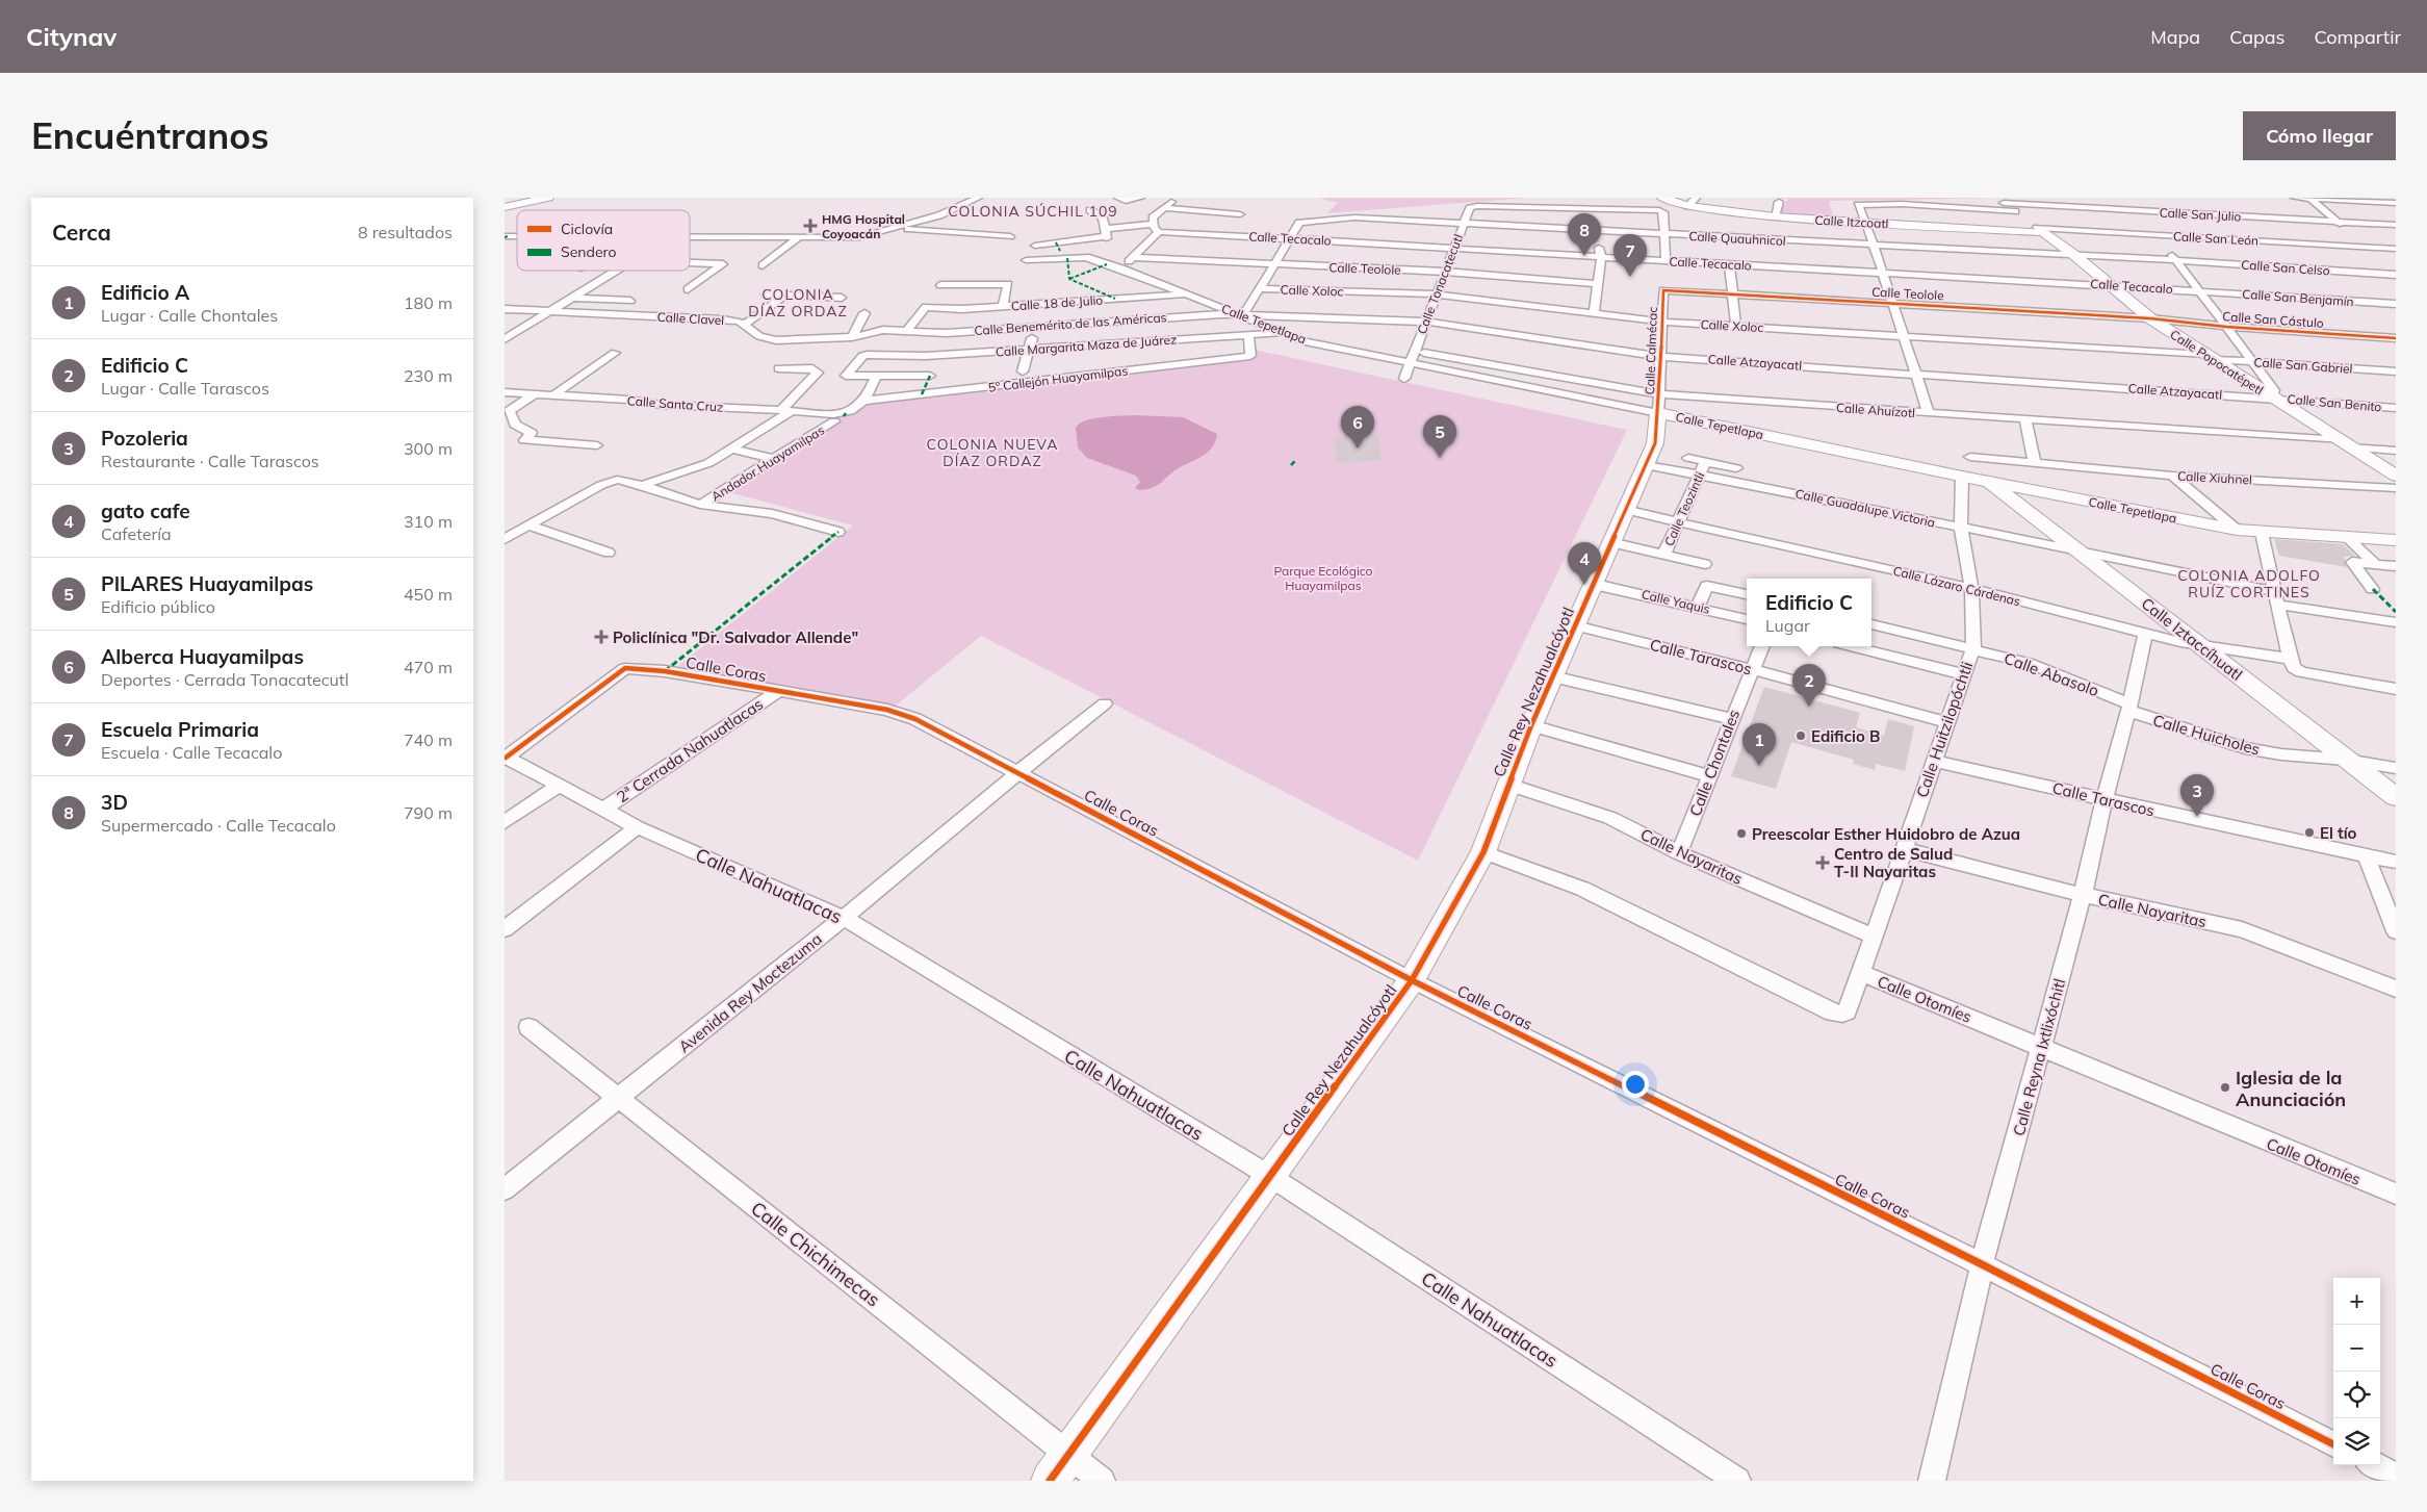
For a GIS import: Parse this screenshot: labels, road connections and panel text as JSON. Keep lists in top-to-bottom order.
{
  "streets": {
    "street": [
      "Calle San Julio",
      "Calle Itzcoatl",
      "Calle Tecacalo",
      "Calle Quauhnicol",
      "Calle San León",
      "Calle San Celso",
      "Calle Teolole",
      "Calle Tonacatecutl",
      "Calle Xoloc",
      "Calle San Benjamín",
      "Calle 18 de Julio",
      "Calle Clavel",
      "Calle San Cástulo",
      "Calle Benemérito de las Américas",
      "Calle Tepetlapa",
      "Calle Margarita Maza de Juárez",
      "Calle Calmécac",
      "Calle Atzayacatl",
      "Calle Popocatépetl",
      "Calle San Gabriel",
      "5º Callejón Huayamilpas",
      "Calle San Benito",
      "Calle Santa Cruz",
      "Calle Ahuízotl",
      "Andador Huayamilpas",
      "Calle Xiuhnel",
      "Calle Guadalupe Victoria",
      "Calle Teozintli",
      "Calle Lázaro Cárdenas",
      "Calle Yaquis",
      "Calle Iztaccíhuatl",
      "Calle Tarascos",
      "Calle Coras",
      "Calle Abasolo",
      "Calle Rey Nezahualcóyotl",
      "Calle Huitzilopóchtli",
      "Calle Huicholes",
      "2ª Cerrada Nahuatlacas",
      "Calle Chontales",
      "Calle Nayaritas",
      "Calle Nahuatlacas",
      "Avenida Rey Moctezuma",
      "Calle Otomíes",
      "Calle Reyna Ixtlixóchitl",
      "Calle Chichimecas"
    ]
  },
  "crossings": [
    ["Calle San Julio", "Calle San León"],
    ["Calle San Julio", "Calle Popocatépetl"],
    ["Calle Itzcoatl", "Calle San León"],
    ["Calle Itzcoatl", "Calle Popocatépetl"],
    ["Calle Tecacalo", "Calle Quauhnicol"],
    ["Calle Tecacalo", "Calle Tonacatecutl"],
    ["Calle Tecacalo", "Calle San Benjamín"],
    ["Calle Tecacalo", "Calle Popocatépetl"],
    ["Calle Quauhnicol", "Calle San Celso"],
    ["Calle Quauhnicol", "Calle Tonacatecutl"],
    ["Calle Quauhnicol", "Calle Popocatépetl"],
    ["Calle San León", "Calle Popocatépetl"],
    ["Calle Teolole", "Calle Tonacatecutl"],
    ["Calle Teolole", "Calle San Cástulo"],
    ["Calle Teolole", "Calle Calmécac"],
    ["Calle Teolole", "Calle Popocatépetl"],
    ["Calle Tonacatecutl", "Calle Xoloc"],
    ["Calle Tonacatecutl", "Calle Tepetlapa"],
    ["Calle Tonacatecutl", "Calle Atzayacatl"],
    ["Calle Tonacatecutl", "Calle Ahuízotl"],
    ["Calle Xoloc", "Calle Calmécac"],
    ["Calle Xoloc", "Calle Popocatépetl"],
    ["Calle Xoloc", "Calle San Gabriel"],
    ["Calle 18 de Julio", "Calle Clavel"],
    ["Calle 18 de Julio", "Calle Benemérito de las Américas"],
    ["Calle 18 de Julio", "Calle Tepetlapa"],
    ["Calle Clavel", "Calle Benemérito de las Américas"],
    ["Calle San Cástulo", "Calle Popocatépetl"],
    ["Calle Benemérito de las Américas", "Calle Tepetlapa"],
    ["Calle Benemérito de las Américas", "Calle Atzayacatl"],
    ["Calle Tepetlapa", "Calle Margarita Maza de Juárez"],
    ["Calle Tepetlapa", "Calle Calmécac"],
    ["Calle Tepetlapa", "Calle Atzayacatl"],
    ["Calle Tepetlapa", "Calle Ahuízotl"],
    ["Calle Tepetlapa", "Calle Iztaccíhuatl"],
    ["Calle Tepetlapa", "Calle Rey Nezahualcóyotl"],
    ["Calle Tepetlapa", "Calle Huitzilopóchtli"],
    ["Calle Margarita Maza de Juárez", "5º Callejón Huayamilpas"],
    ["Calle Calmécac", "Calle Atzayacatl"],
    ["Calle Calmécac", "Calle Ahuízotl"],
    ["Calle Calmécac", "Calle Rey Nezahualcóyotl"],
    ["Calle Atzayacatl", "Calle Popocatépetl"],
    ["Calle Atzayacatl", "Calle San Benito"],
    ["Calle Popocatépetl", "Calle San Gabriel"],
    ["Calle Popocatépetl", "Calle San Benito"],
    ["Calle Popocatépetl", "Calle Ahuízotl"],
    ["5º Callejón Huayamilpas", "Calle Santa Cruz"],
    ["Calle Santa Cruz", "Andador Huayamilpas"],
    ["Calle Ahuízotl", "Calle Rey Nezahualcóyotl"],
    ["Calle Guadalupe Victoria", "Calle Teozintli"],
    ["Calle Guadalupe Victoria", "Calle Iztaccíhuatl"],
    ["Calle Guadalupe Victoria", "Calle Rey Nezahualcóyotl"],
    ["Calle Guadalupe Victoria", "Calle Huitzilopóchtli"],
    ["Calle Teozintli", "Calle Lázaro Cárdenas"],
    ["Calle Lázaro Cárdenas", "Calle Iztaccíhuatl"],
    ["Calle Lázaro Cárdenas", "Calle Rey Nezahualcóyotl"],
    ["Calle Lázaro Cárdenas", "Calle Huitzilopóchtli"],
    ["Calle Lázaro Cárdenas", "Calle Reyna Ixtlixóchitl"],
    ["Calle Yaquis", "Calle Rey Nezahualcóyotl"],
    ["Calle Iztaccíhuatl", "Calle Huicholes"],
    ["Calle Tarascos", "Calle Rey Nezahualcóyotl"],
    ["Calle Tarascos", "Calle Huitzilopóchtli"],
    ["Calle Tarascos", "Calle Chontales"],
    ["Calle Tarascos", "Calle Reyna Ixtlixóchitl"],
    ["Calle Coras", "Calle Rey Nezahualcóyotl"],
    ["Calle Coras", "2ª Cerrada Nahuatlacas"],
    ["Calle Coras", "Calle Nahuatlacas"],
    ["Calle Coras", "Avenida Rey Moctezuma"],
    ["Calle Coras", "Calle Reyna Ixtlixóchitl"],
    ["Calle Abasolo", "Calle Huitzilopóchtli"],
    ["Calle Abasolo", "Calle Huicholes"],
    ["Calle Abasolo", "Calle Reyna Ixtlixóchitl"],
    ["Calle Rey Nezahualcóyotl", "Calle Nayaritas"],
    ["Calle Rey Nezahualcóyotl", "Calle Nahuatlacas"],
    ["Calle Rey Nezahualcóyotl", "Calle Otomíes"],
    ["Calle Rey Nezahualcóyotl", "Calle Chichimecas"],
    ["Calle Huitzilopóchtli", "Calle Nayaritas"],
    ["Calle Huitzilopóchtli", "Calle Otomíes"],
    ["Calle Huicholes", "Calle Reyna Ixtlixóchitl"],
    ["2ª Cerrada Nahuatlacas", "Calle Nahuatlacas"],
    ["Calle Chontales", "Calle Nayaritas"],
    ["Calle Nayaritas", "Calle Reyna Ixtlixóchitl"],
    ["Calle Nahuatlacas", "Avenida Rey Moctezuma"],
    ["Avenida Rey Moctezuma", "Calle Chichimecas"],
    ["Calle Otomíes", "Calle Reyna Ixtlixóchitl"]
  ],
  "districts": [
    "COLONIA SÚCHIL 109",
    "COLONIA DÍAZ ORDAZ",
    "COLONIA NUEVA DÍAZ ORDAZ",
    "COLONIA ADOLFO RUÍZ CORTINES"
  ],
  "parks": ["Parque Ecológico Huayamilpas"],
  "places": {
    "health": ["HMG Hospital Coyoacán", "Policlínica \"Dr. Salvador Allende\"", "Centro de Salud T-II Nayaritas"],
    "other": [
      "Edificio B",
      "El tío",
      "Preescolar Esther Huidobro de Azua",
      "Iglesia de la Anunciación"
    ]
  },
  "legend": ["Ciclovía", "Sendero"],
  "page": {
    "header": "Citynav",
    "nav": ["Mapa", "Capas", "Compartir"],
    "buttons": "Cómo llegar",
    "title": "Encuéntranos",
    "heading": ["Cerca", "8 resultados"],
    "pins": [
      "8",
      "7",
      "6",
      "5",
      "4",
      "2",
      "1",
      "3"
    ],
    "list": [
      {
        "mark": "1",
        "name": "Edificio A",
        "note": "Lugar · Calle Chontales",
        "value": "180 m"
      },
      {
        "mark": "2",
        "name": "Edificio C",
        "note": "Lugar · Calle Tarascos",
        "value": "230 m"
      },
      {
        "mark": "3",
        "name": "Pozoleria",
        "note": "Restaurante · Calle Tarascos",
        "value": "300 m"
      },
      {
        "mark": "4",
        "name": "gato cafe",
        "note": "Cafetería",
        "value": "310 m"
      },
      {
        "mark": "5",
        "name": "PILARES Huayamilpas",
        "note": "Edificio público",
        "value": "450 m"
      },
      {
        "mark": "6",
        "name": "Alberca Huayamilpas",
        "note": "Deportes · Cerrada Tonacatecutl",
        "value": "470 m"
      },
      {
        "mark": "7",
        "name": "Escuela Primaria",
        "note": "Escuela · Calle Tecacalo",
        "value": "740 m"
      },
      {
        "mark": "8",
        "name": "3D",
        "note": "Supermercado · Calle Tecacalo",
        "value": "790 m"
      }
    ],
    "popup": ["Edificio C", "Lugar"],
    "map_buttons": ["+", "−"]
  }
}
